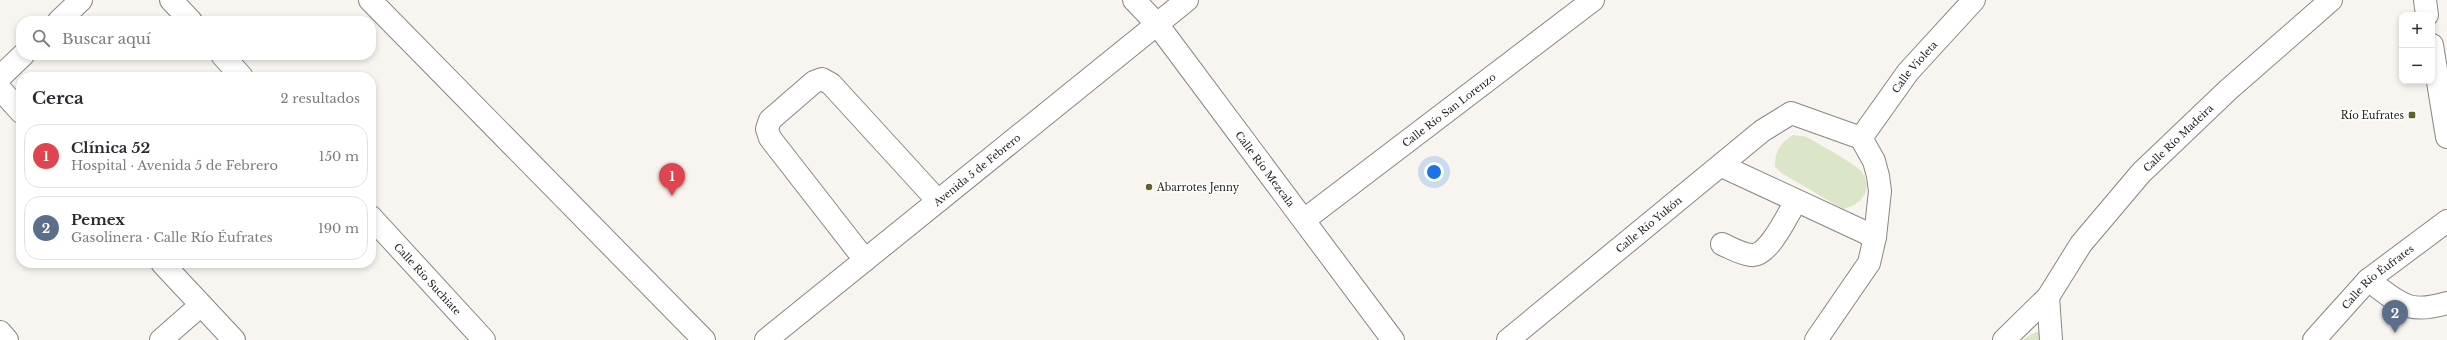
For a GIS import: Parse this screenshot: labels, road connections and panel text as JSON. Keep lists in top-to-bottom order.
{
  "streets": {
    "street": [
      "Calle Violeta",
      "Calle Río San Lorenzo",
      "Calle Río Madeira",
      "Calle Río Mezcala",
      "Avenida 5 de Febrero",
      "Calle Río Yukón",
      "Calle Río Éufrates",
      "Calle Río Suchiate"
    ]
  },
  "crossings": [
    ["Calle Violeta", "Calle Río Yukón"],
    ["Calle Río San Lorenzo", "Calle Río Mezcala"],
    ["Calle Río Mezcala", "Avenida 5 de Febrero"]
  ],
  "places": {
    "transit": ["Río Eufrates"],
    "other": ["Abarrotes Jenny"]
  },
  "page": {
    "map_buttons": ["+", "−"],
    "search": "Buscar aquí",
    "heading": ["Cerca", "2 resultados"],
    "list": [
      {
        "mark": "1",
        "name": "Clínica 52",
        "note": "Hospital · Avenida 5 de Febrero",
        "value": "150 m"
      },
      {
        "mark": "2",
        "name": "Pemex",
        "note": "Gasolinera · Calle Río Éufrates",
        "value": "190 m"
      }
    ],
    "pins": ["1", "2"]
  }
}
